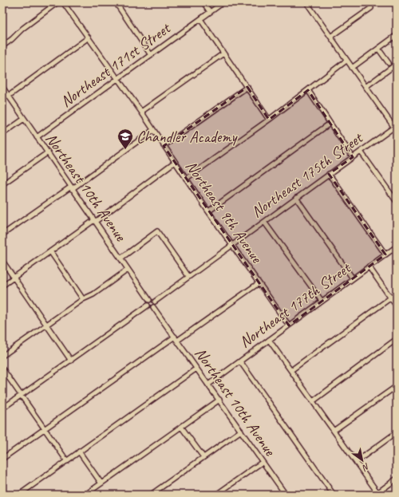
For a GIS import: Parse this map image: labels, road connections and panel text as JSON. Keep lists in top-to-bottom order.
{
  "streets": {
    "street": [
      "Northeast 171st Street",
      "Northeast 175th Street",
      "Northeast 10th Avenue",
      "Northeast 9th Avenue",
      "Northeast 177th Street"
    ]
  },
  "crossings": [
    ["Northeast 171st Street", "Northeast 10th Avenue"],
    ["Northeast 171st Street", "Northeast 9th Avenue"],
    ["Northeast 175th Street", "Northeast 10th Avenue"],
    ["Northeast 175th Street", "Northeast 9th Avenue"],
    ["Northeast 10th Avenue", "Northeast 177th Street"],
    ["Northeast 9th Avenue", "Northeast 177th Street"]
  ],
  "places": {
    "school or university": ["Chandler Academy"]
  },
  "north": "bottom right"
}
